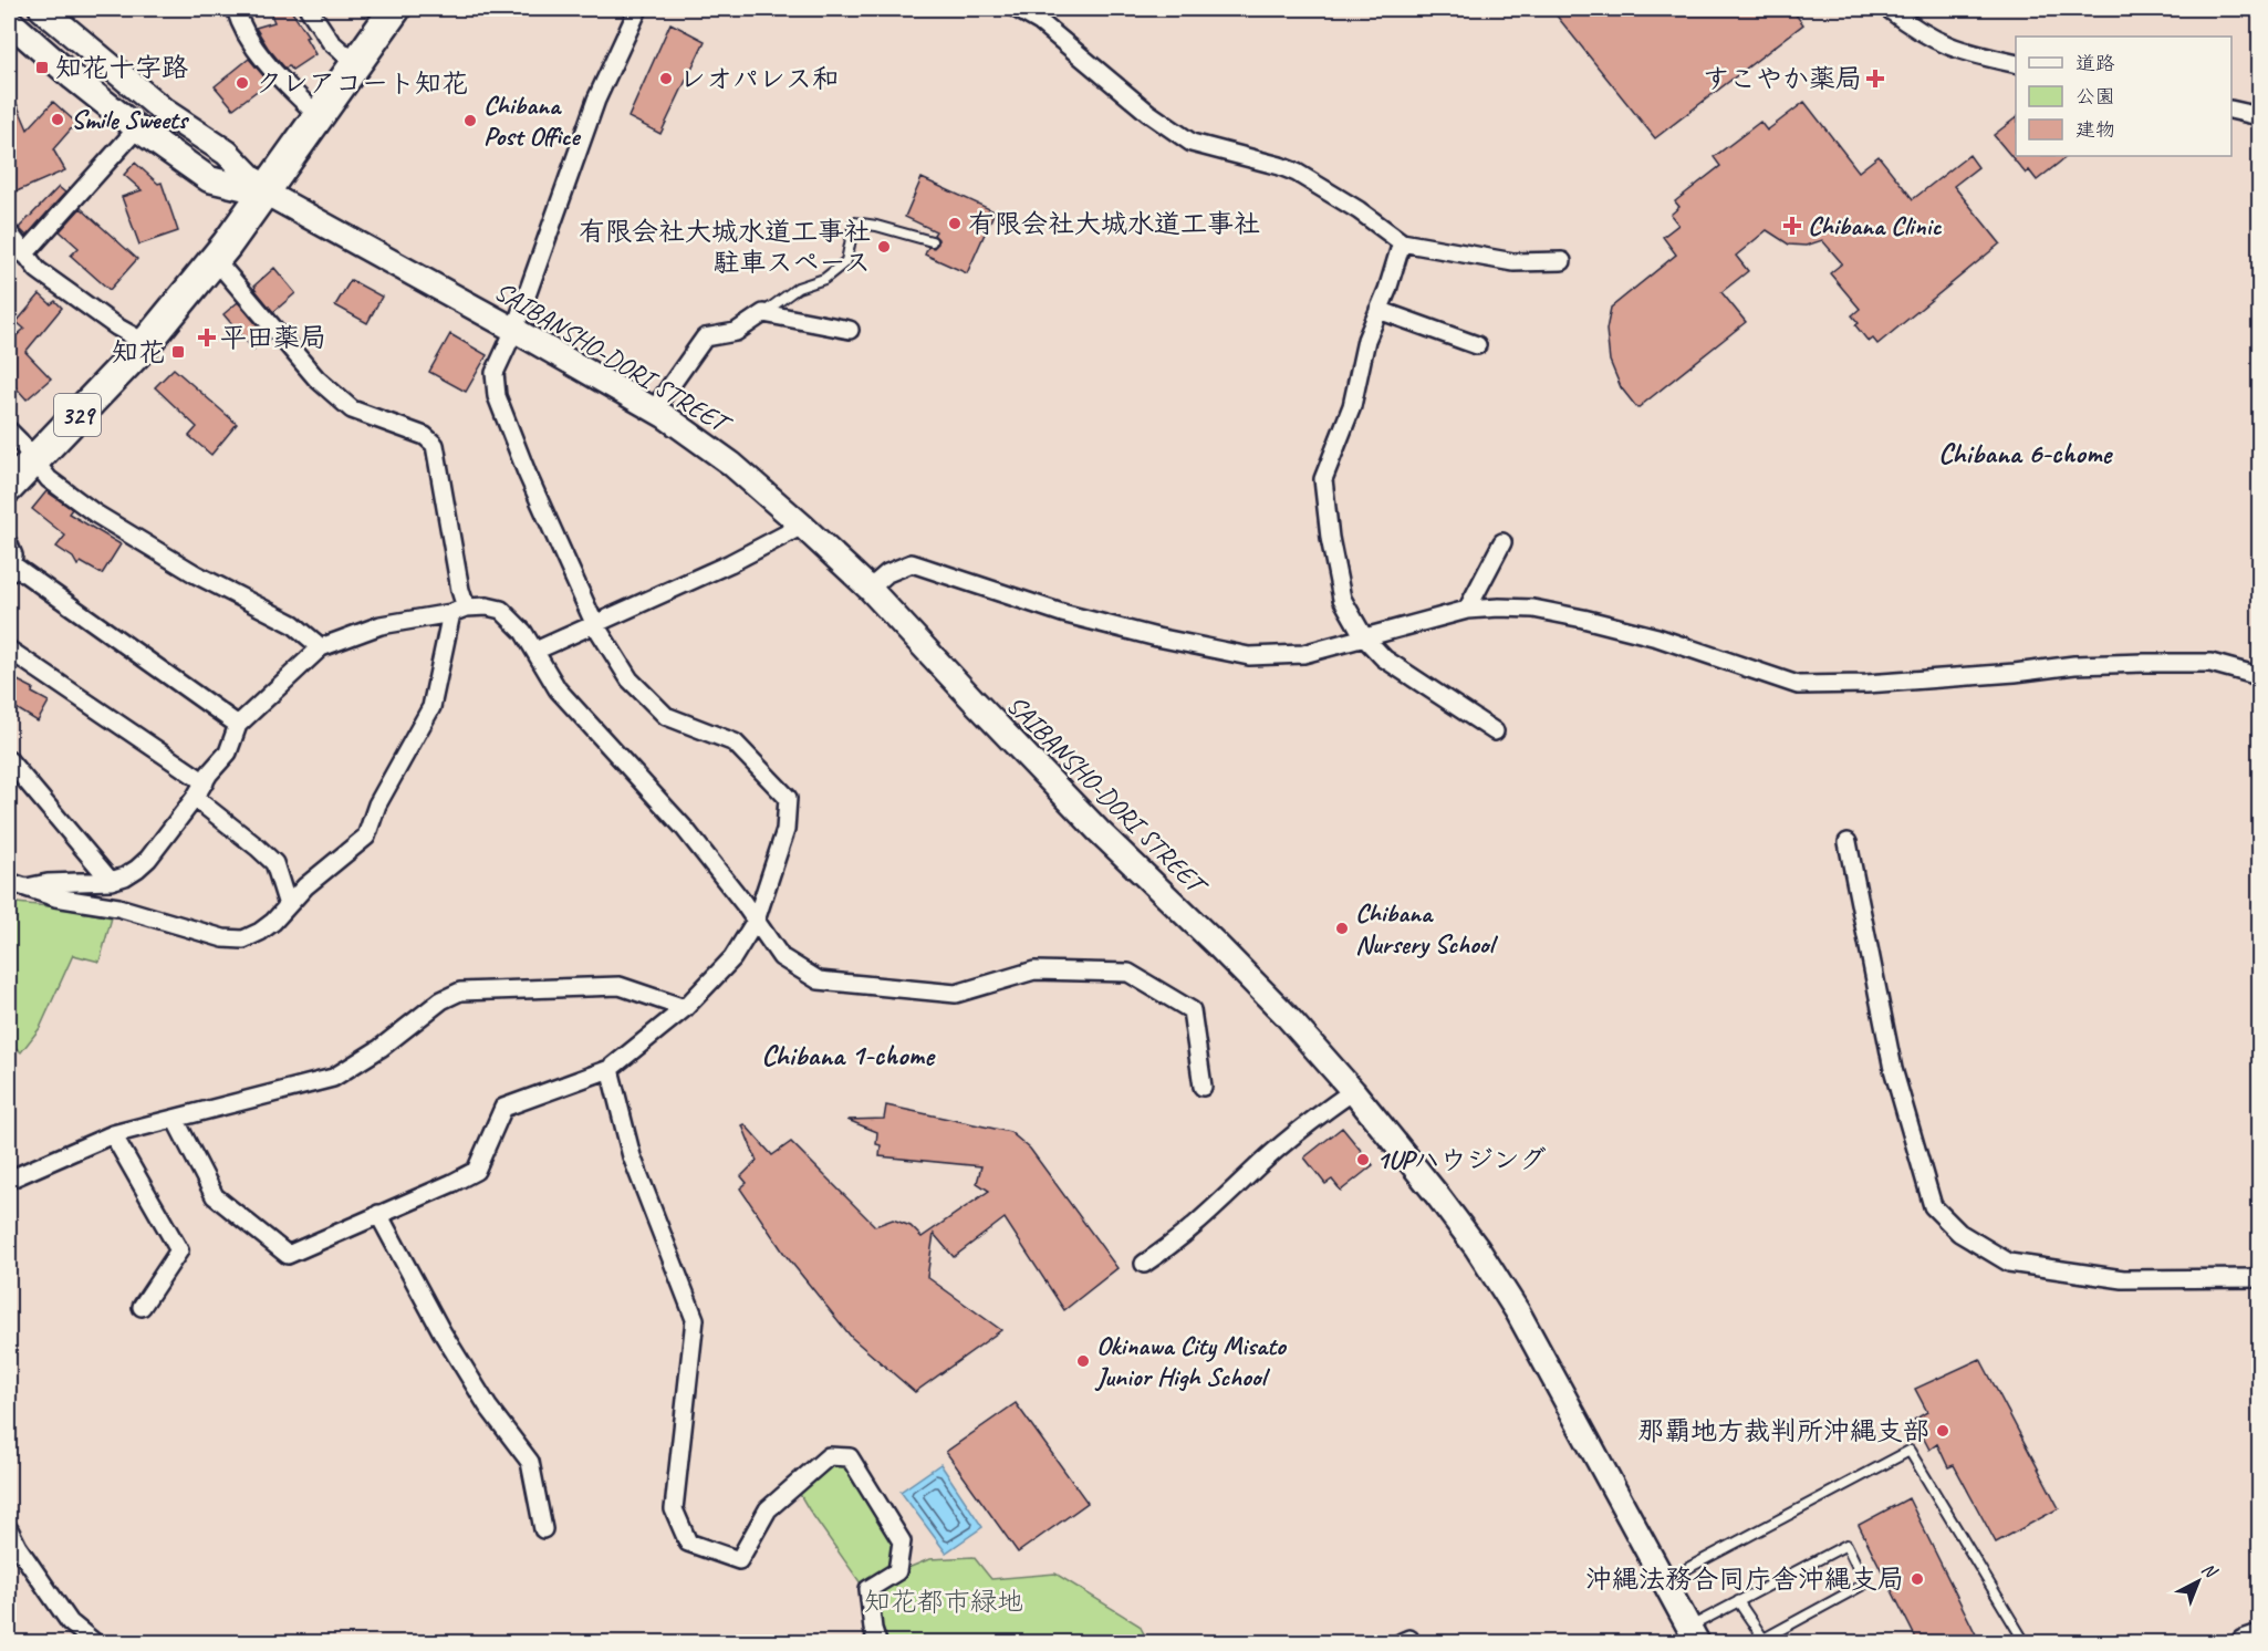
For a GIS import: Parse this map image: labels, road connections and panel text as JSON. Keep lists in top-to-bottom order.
{
  "streets": {
    "highway": ["329"],
    "main road": ["SAIBANSHO-DORI STREET"]
  },
  "crossings": [
    ["SAIBANSHO-DORI STREET", "329"]
  ],
  "districts": ["Chibana 6-chome", "Chibana 1-chome"],
  "parks": ["知花都市緑地"],
  "places": {
    "transit": ["知花十字路", "知花"],
    "other": [
      "レオパレス和",
      "クレアコート知花",
      "Smile Sweets",
      "Chibana Post Office",
      "有限会社大城水道工事社",
      "有限会社大城水道工事社 駐車スペース",
      "Chibana Nursery School",
      "1UPハウジング",
      "Okinawa City Misato Junior High School",
      "那覇地方裁判所沖縄支部",
      "沖縄法務合同庁舎沖縄支局"
    ],
    "health": ["すこやか薬局", "Chibana Clinic", "平田薬局"]
  },
  "legend": ["道路", "公園", "建物"],
  "north": "top right"
}
